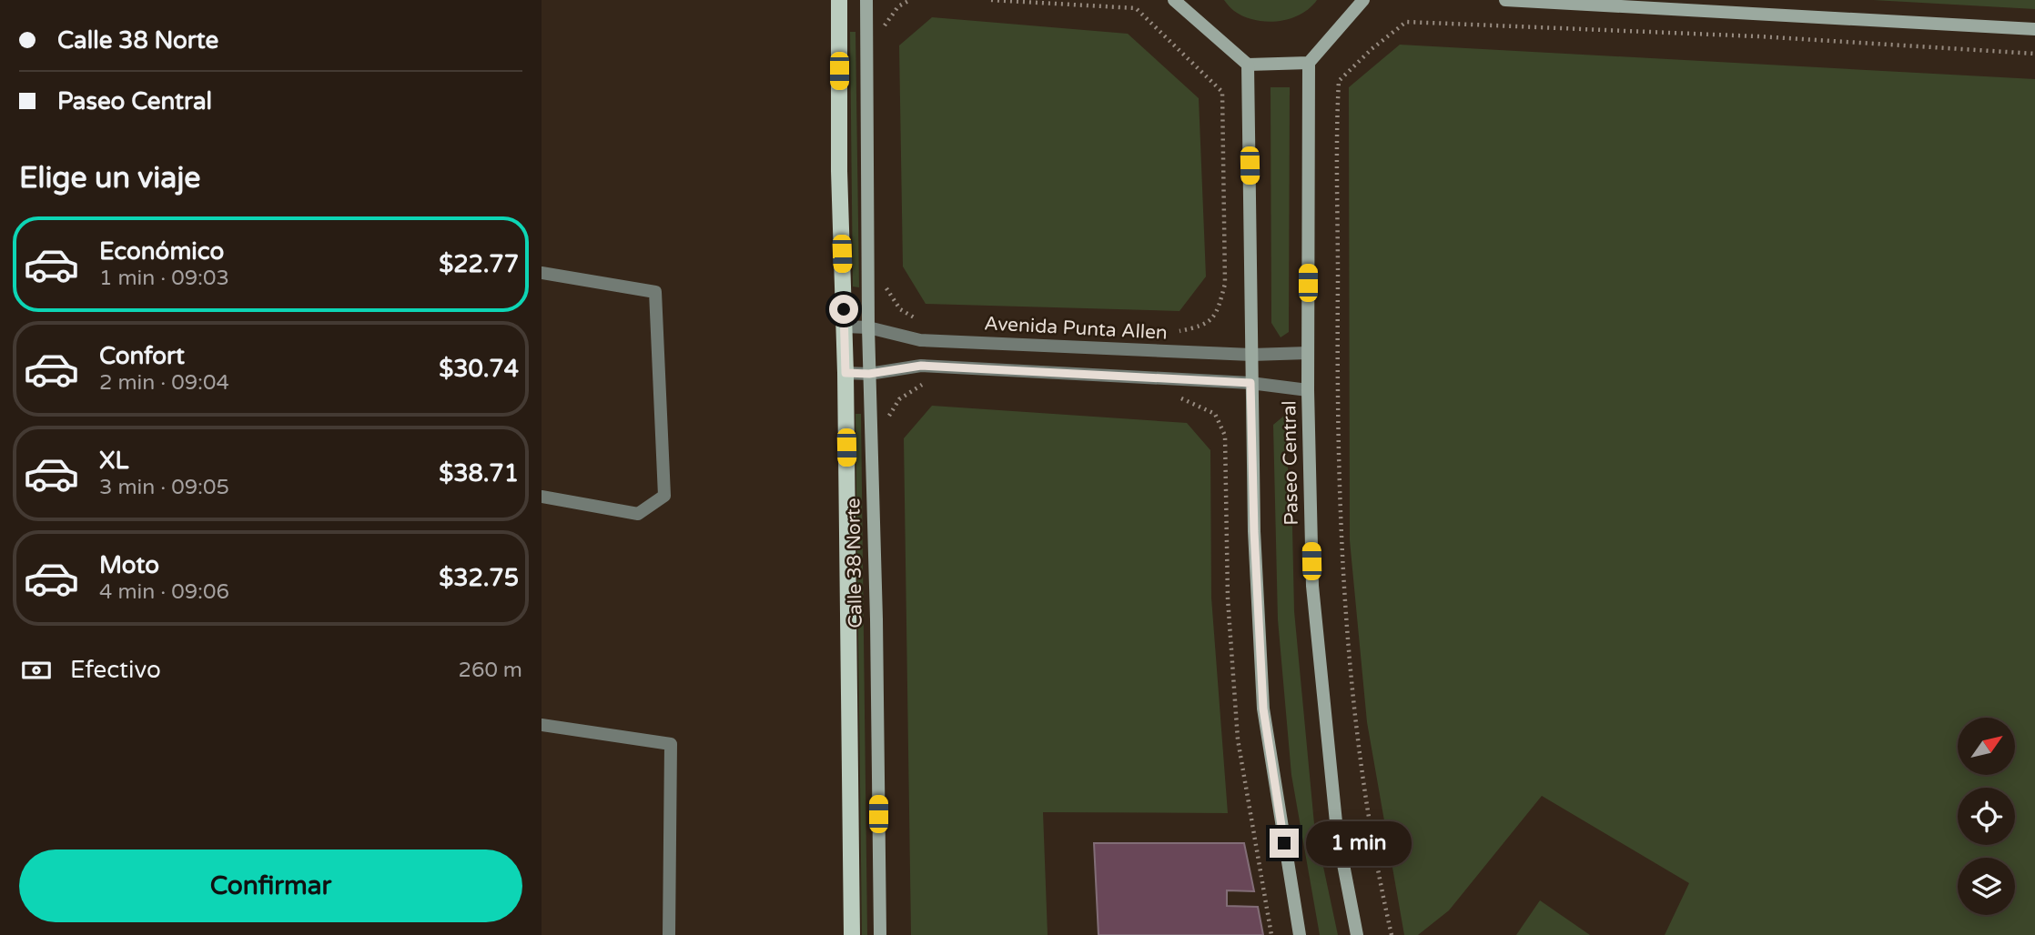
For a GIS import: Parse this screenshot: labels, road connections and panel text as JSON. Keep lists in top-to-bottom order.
{
  "streets": {
    "main road": ["Paseo Central", "Calle 38 Norte"],
    "street": ["Avenida Punta Allen"]
  },
  "crossings": [
    ["Avenida Punta Allen", "Paseo Central"],
    ["Avenida Punta Allen", "Calle 38 Norte"]
  ],
  "north": "top right",
  "page": {
    "banner": ["Calle 38 Norte", "Paseo Central"],
    "heading": "Elige un viaje",
    "list": [
      {
        "name": "Económico",
        "note": "1 min · 09:03",
        "value": "$22.77"
      },
      {
        "name": "Confort",
        "note": "2 min · 09:04",
        "value": "$30.74"
      },
      {
        "name": "XL",
        "note": "3 min · 09:05",
        "value": "$38.71"
      },
      {
        "name": "Moto",
        "note": "4 min · 09:06",
        "value": "$32.75"
      }
    ],
    "pay": ["Efectivo", "260 m"],
    "bubble": "1 min",
    "buttons": "Confirmar"
  }
}
